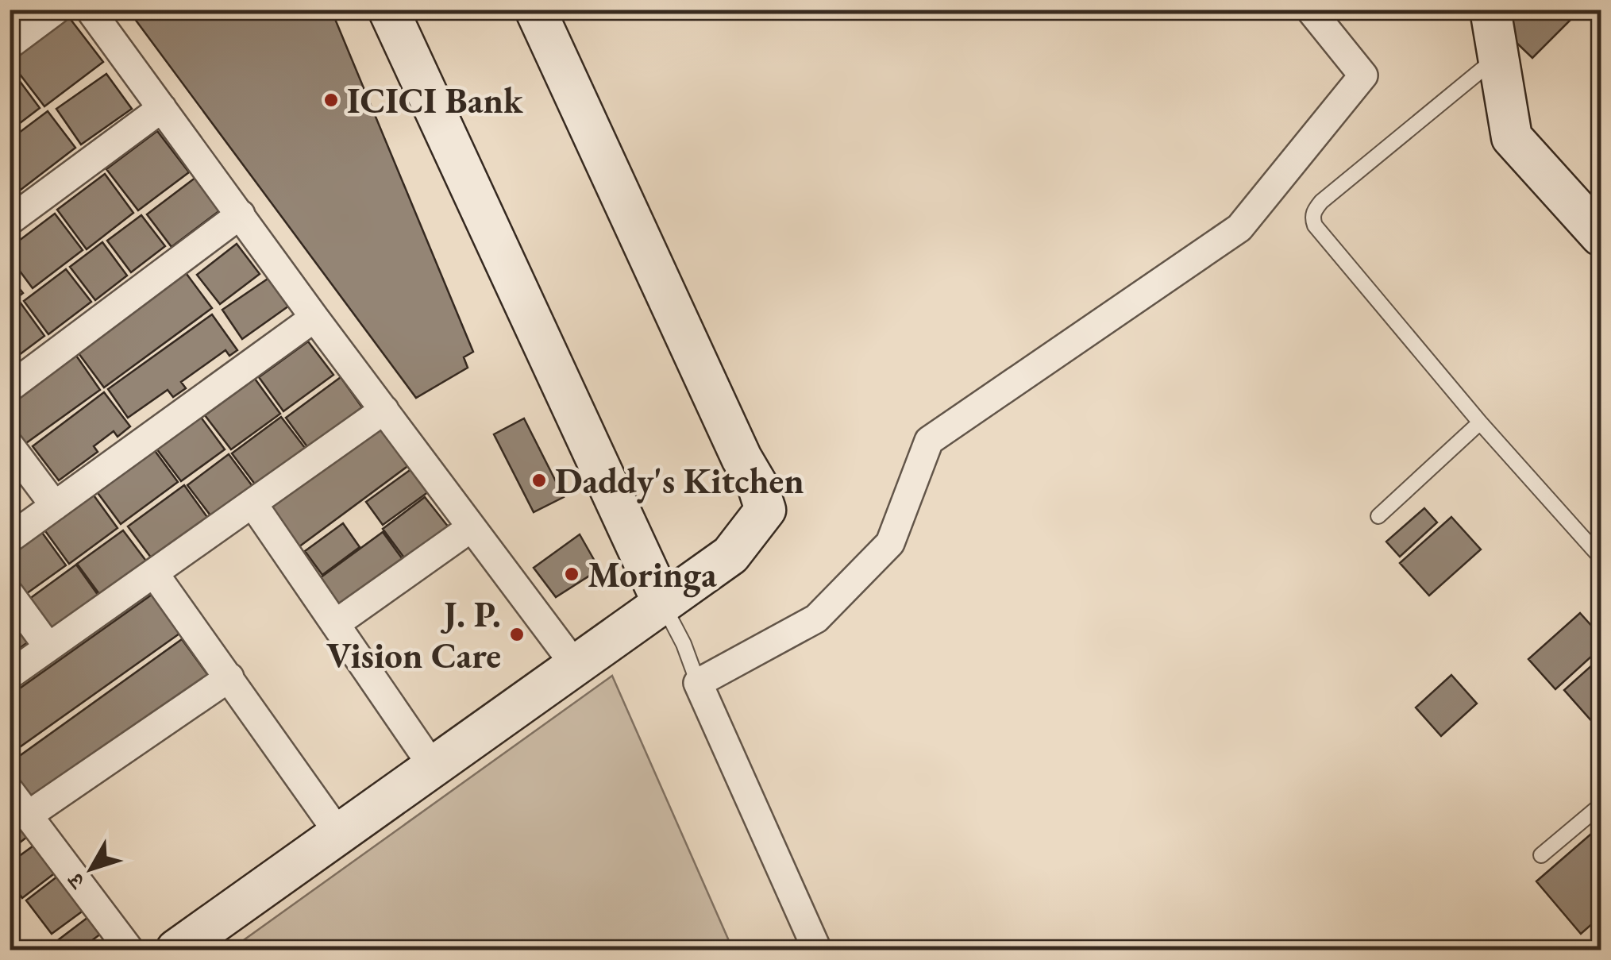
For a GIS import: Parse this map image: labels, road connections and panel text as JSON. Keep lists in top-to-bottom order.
{
  "places": [
    "ICICI Bank",
    "Daddy's Kitchen",
    "Moringa",
    "J. P. Vision Care"
  ],
  "north": "bottom left"
}
